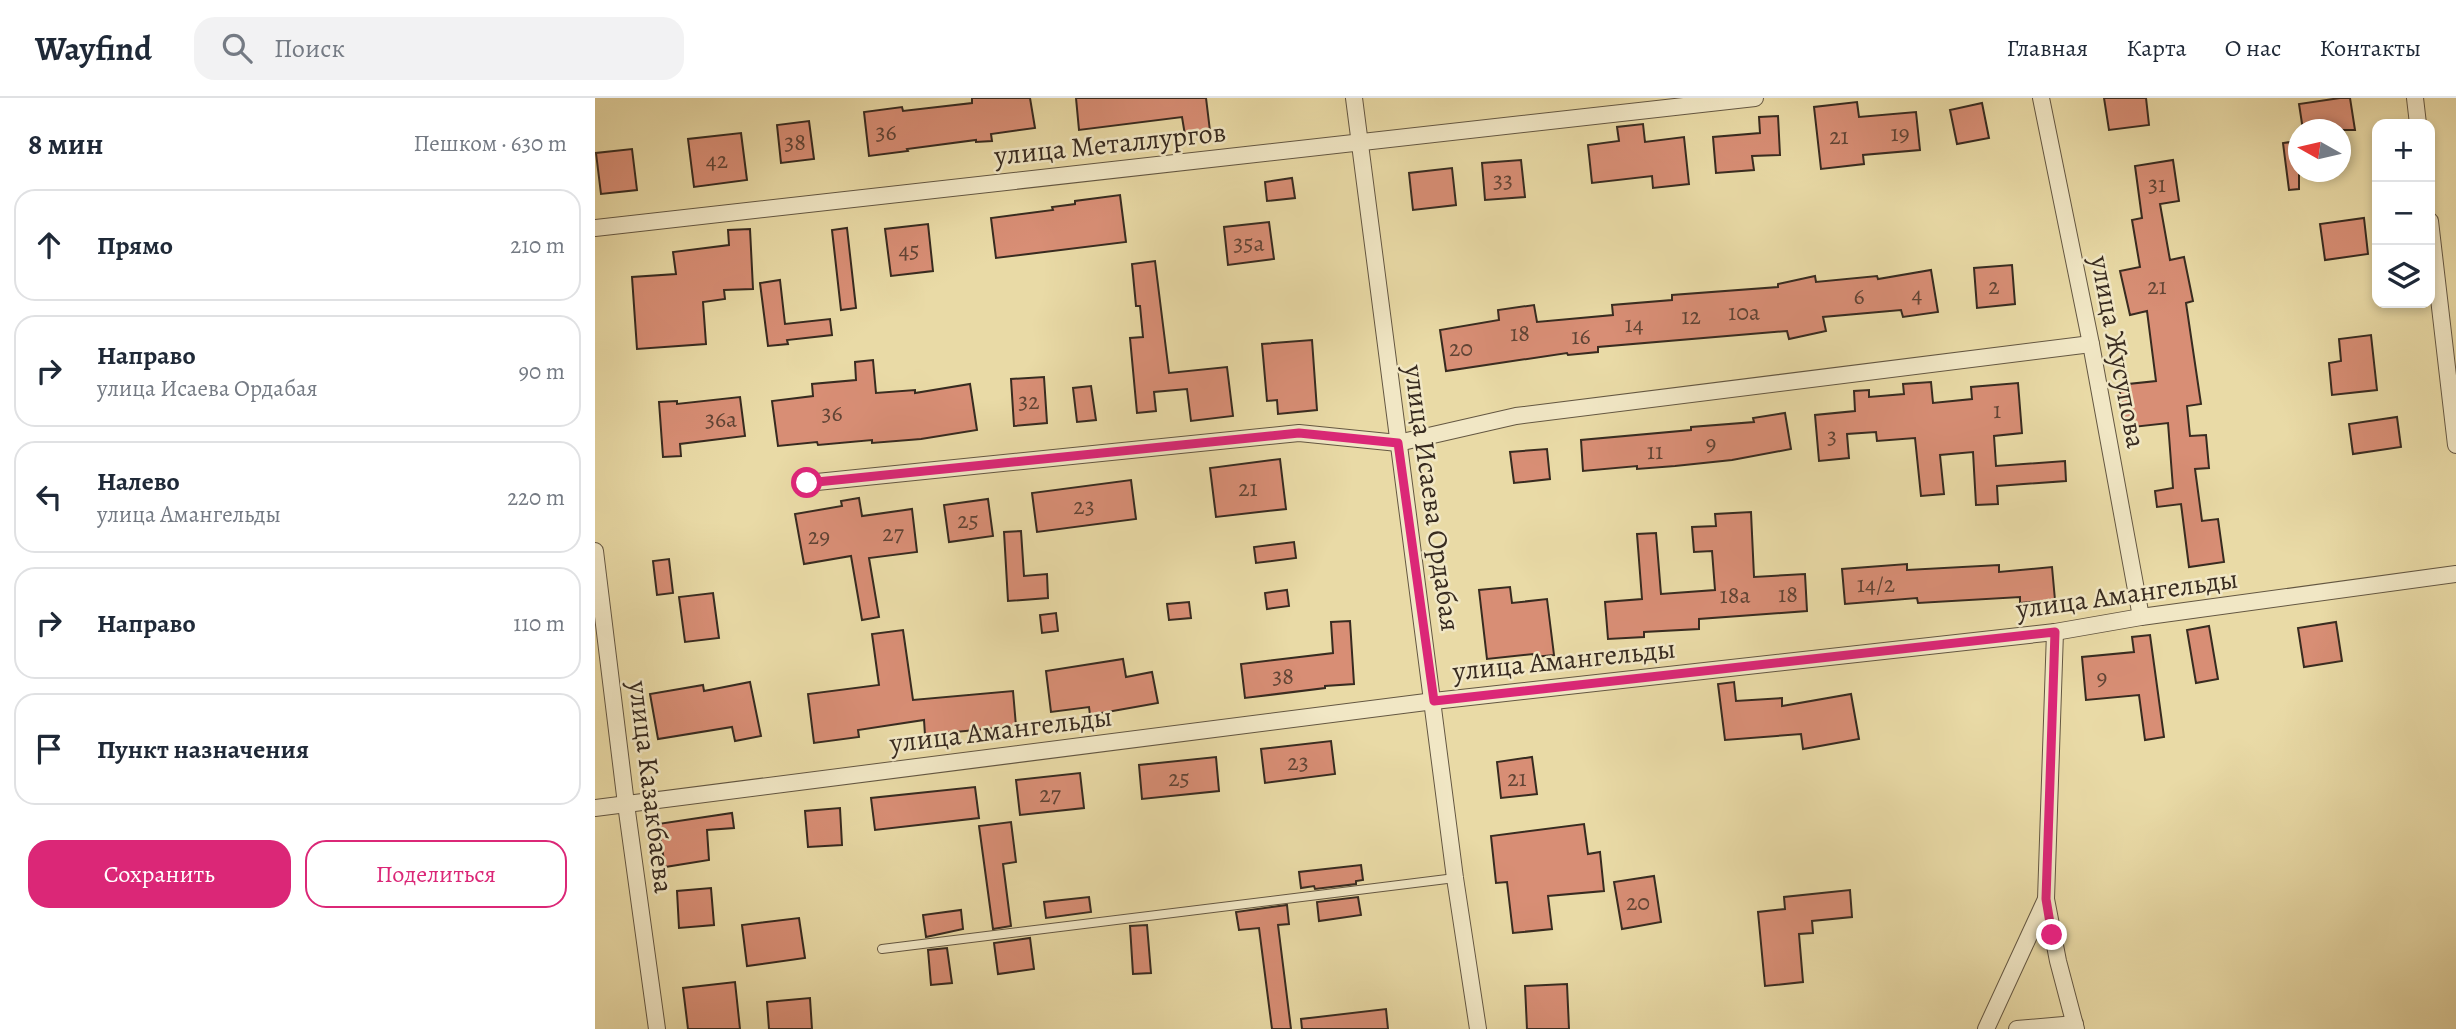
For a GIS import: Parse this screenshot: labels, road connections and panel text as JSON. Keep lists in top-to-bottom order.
{
  "streets": {
    "street": [
      "улица Металлургов",
      "улица Жусупова",
      "улица Исаева Ордабая",
      "улица Амангельды",
      "улица Казакбаева"
    ]
  },
  "crossings": [
    ["улица Металлургов", "улица Исаева Ордабая"],
    ["улица Жусупова", "улица Амангельды"],
    ["улица Исаева Ордабая", "улица Амангельды"],
    ["улица Амангельды", "улица Казакбаева"]
  ],
  "house_numbers": [
    "36",
    "19",
    "21",
    "38",
    "42",
    "33",
    "31",
    "35а",
    "45",
    "2",
    "21",
    "4",
    "6",
    "10а",
    "12",
    "14",
    "18",
    "16",
    "20",
    "32",
    "1",
    "36",
    "36а",
    "3",
    "9",
    "11",
    "21",
    "23",
    "25",
    "27",
    "29",
    "14/2",
    "18",
    "18а",
    "38",
    "9",
    "23",
    "25",
    "21",
    "27",
    "20"
  ],
  "north": "left",
  "page": {
    "header": "Wayfind",
    "search": "Поиск",
    "nav": [
      "Главная",
      "Карта",
      "О нас",
      "Контакты"
    ],
    "heading": ["8 мин", "Пешком · 630 m"],
    "map_buttons": ["+", "−"],
    "list": [
      ["Прямо", "210 m"],
      ["Направо", "улица Исаева Ордабая", "90 m"],
      ["Налево", "улица Амангельды", "220 m"],
      ["Направо", "110 m"],
      "Пункт назначения"
    ],
    "buttons": ["Сохранить", "Поделиться"]
  }
}
